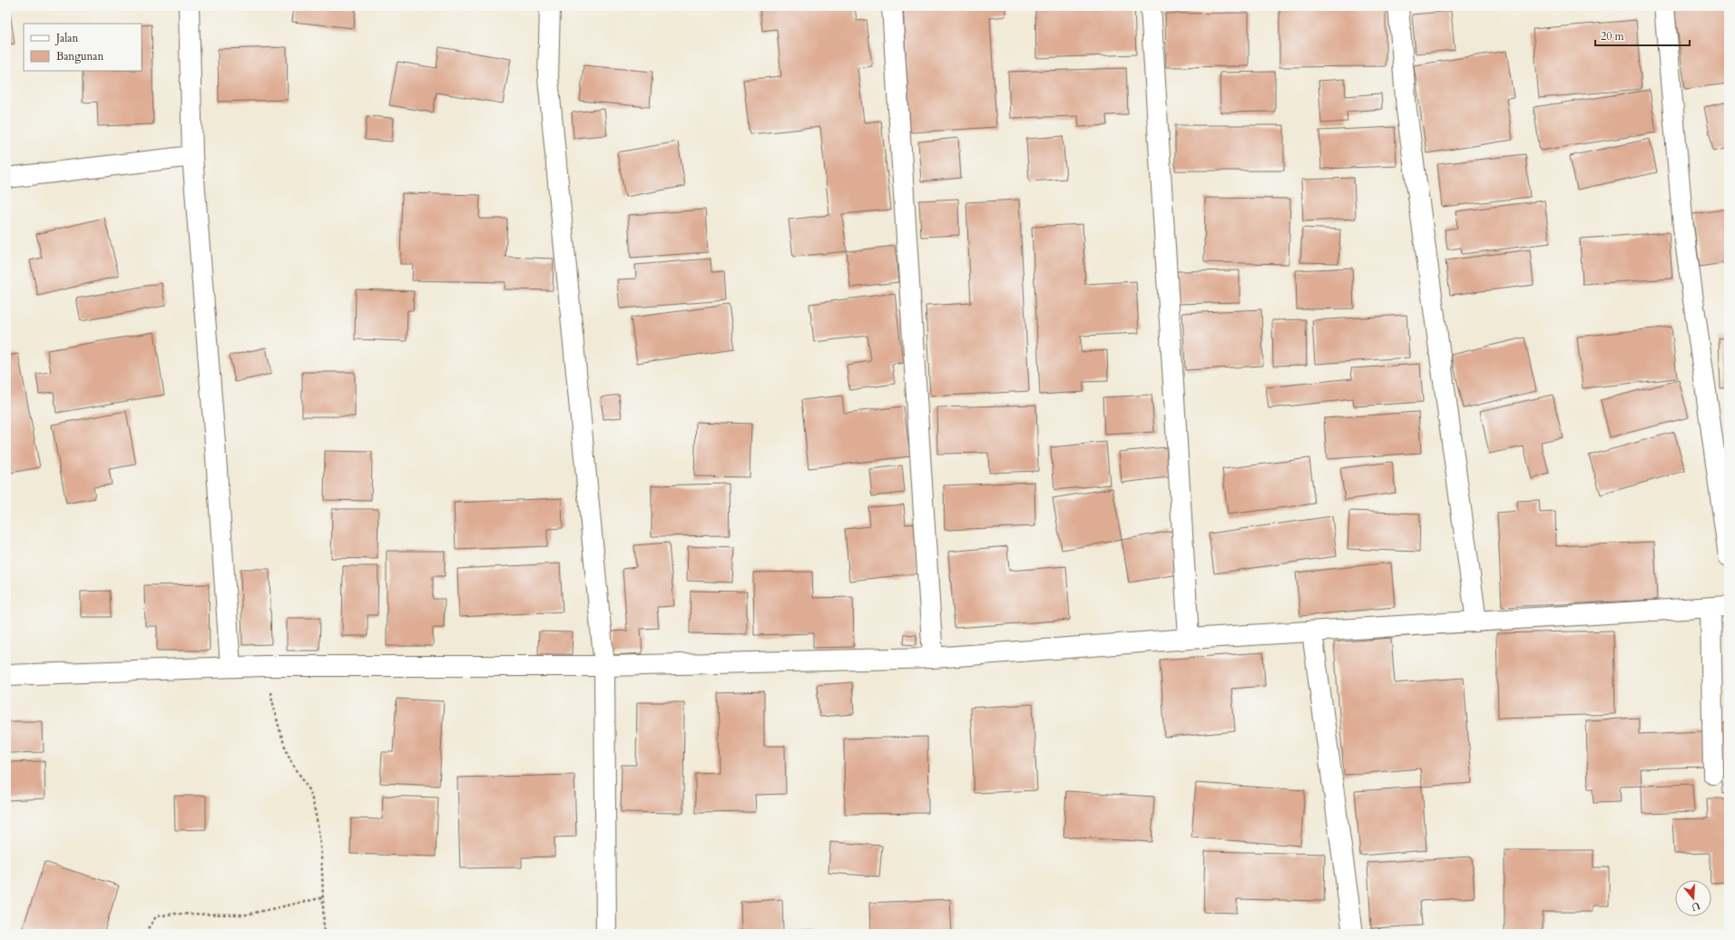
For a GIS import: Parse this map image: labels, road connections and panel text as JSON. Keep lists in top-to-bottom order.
{
  "legend": ["Jalan", "Bangunan"],
  "scale_bar": "20 m",
  "north": "bottom"
}
